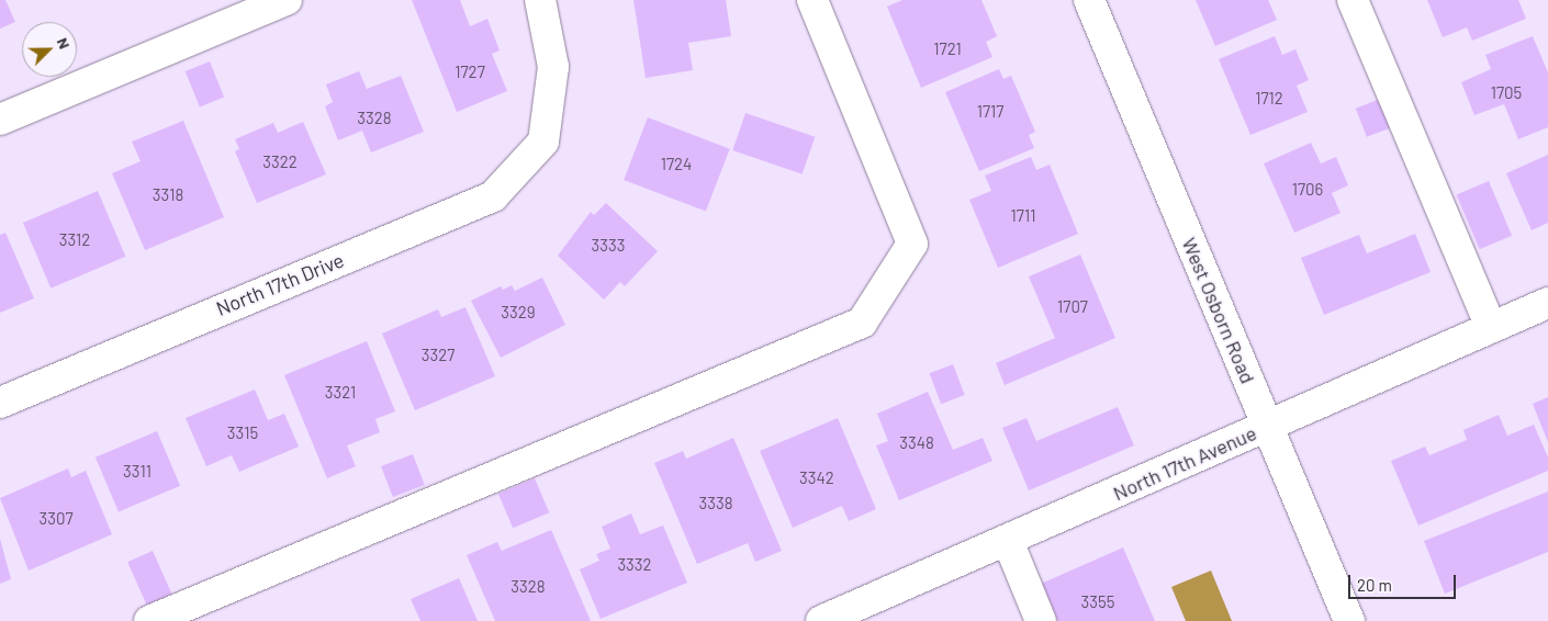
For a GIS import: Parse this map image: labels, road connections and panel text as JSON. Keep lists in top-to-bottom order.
{
  "streets": {
    "street": ["North 17th Drive", "West Osborn Road", "North 17th Avenue"]
  },
  "crossings": [
    ["West Osborn Road", "North 17th Avenue"]
  ],
  "house_numbers": [
    "1721",
    "1727",
    "1705",
    "1712",
    "1717",
    "3328",
    "3322",
    "1724",
    "1706",
    "3318",
    "1711",
    "3312",
    "3333",
    "1707",
    "3329",
    "3327",
    "3321",
    "3315",
    "3348",
    "3311",
    "3342",
    "3338",
    "3307",
    "3332",
    "3328",
    "3355"
  ],
  "scale_bar": "20 m",
  "north": "top right"
}
